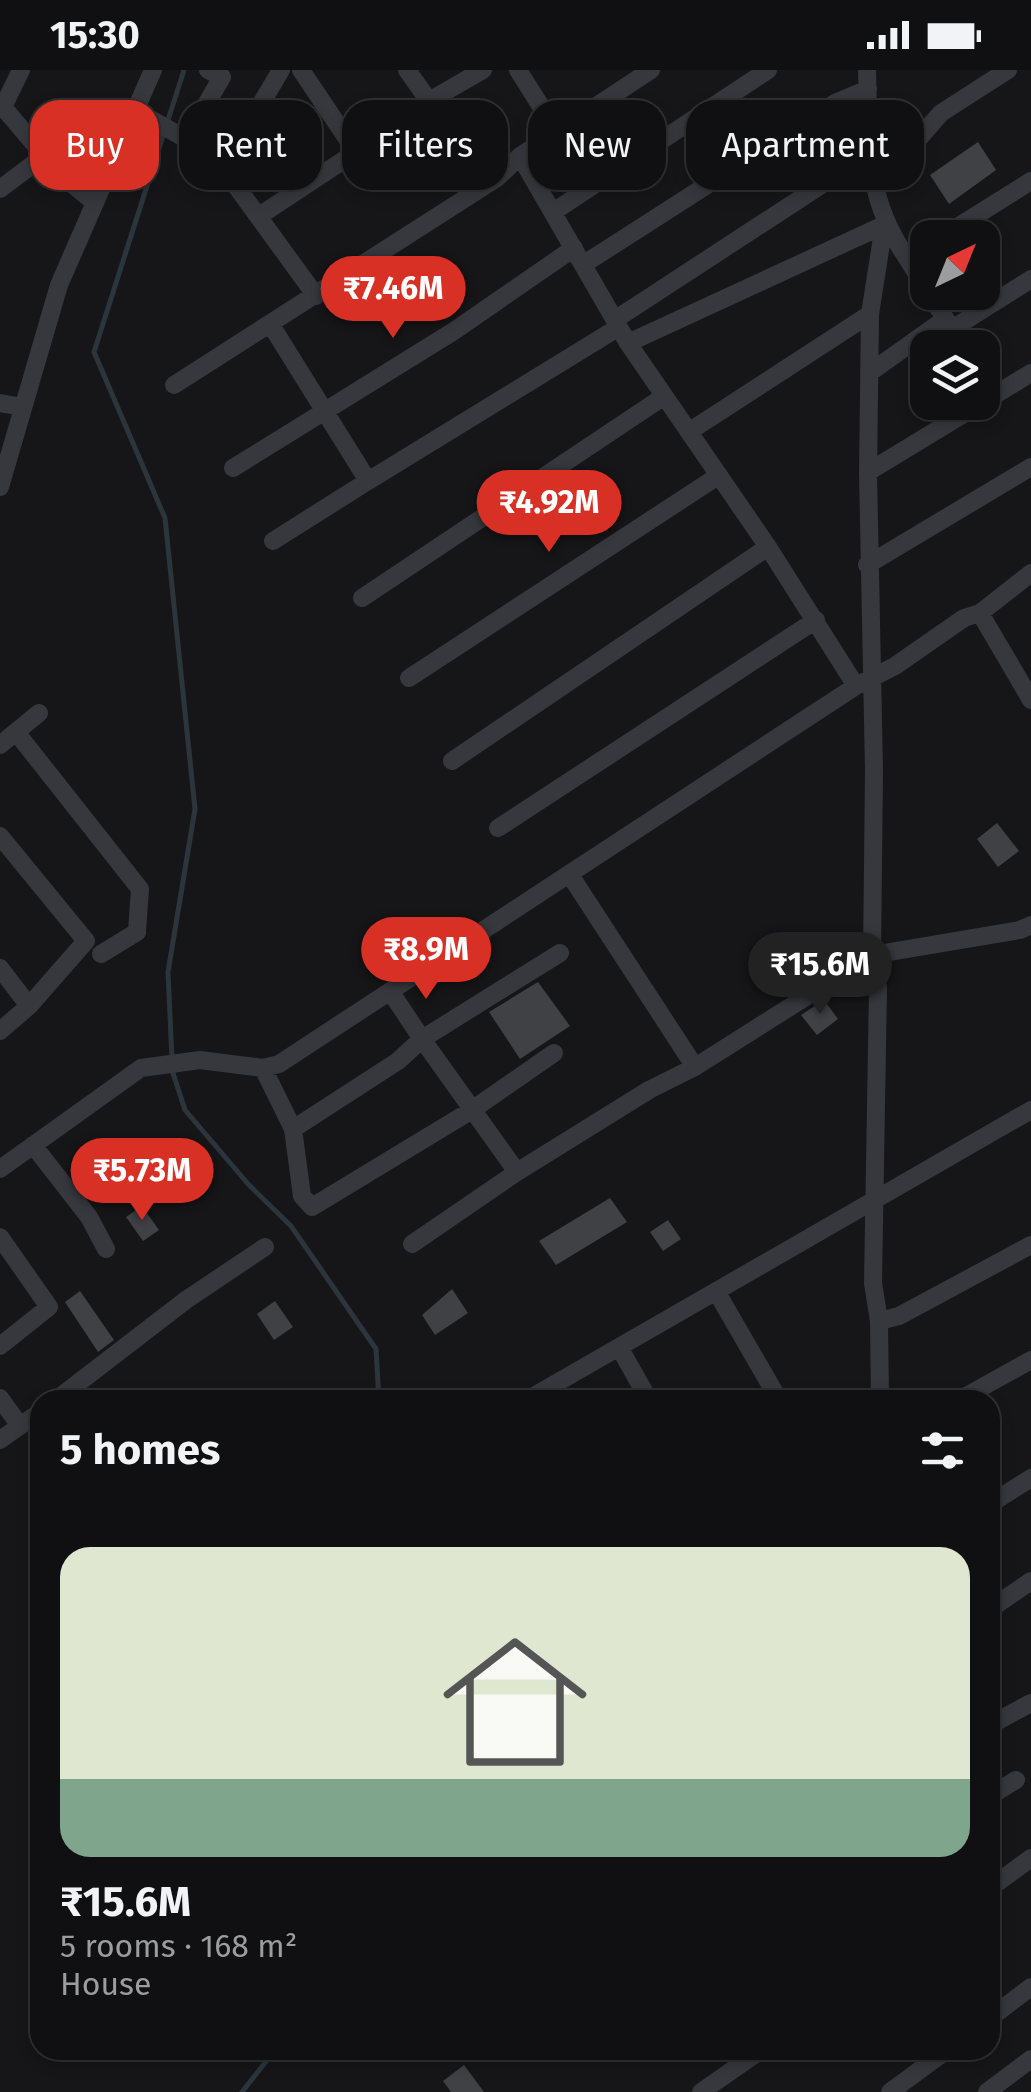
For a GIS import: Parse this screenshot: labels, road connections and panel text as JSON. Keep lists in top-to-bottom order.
{
  "north": "top right",
  "page": {
    "status": "15:30",
    "chip": [
      "Buy",
      "Rent",
      "Filters",
      "New",
      "Apartment"
    ],
    "price": [
      "₹7.46M",
      "₹4.92M",
      "₹8.9M",
      "₹15.6M",
      "₹5.73M"
    ],
    "heading": "5 homes",
    "list": [
      {
        "name": "₹15.6M",
        "note": "5 rooms · 168 m² · House"
      }
    ]
  }
}
